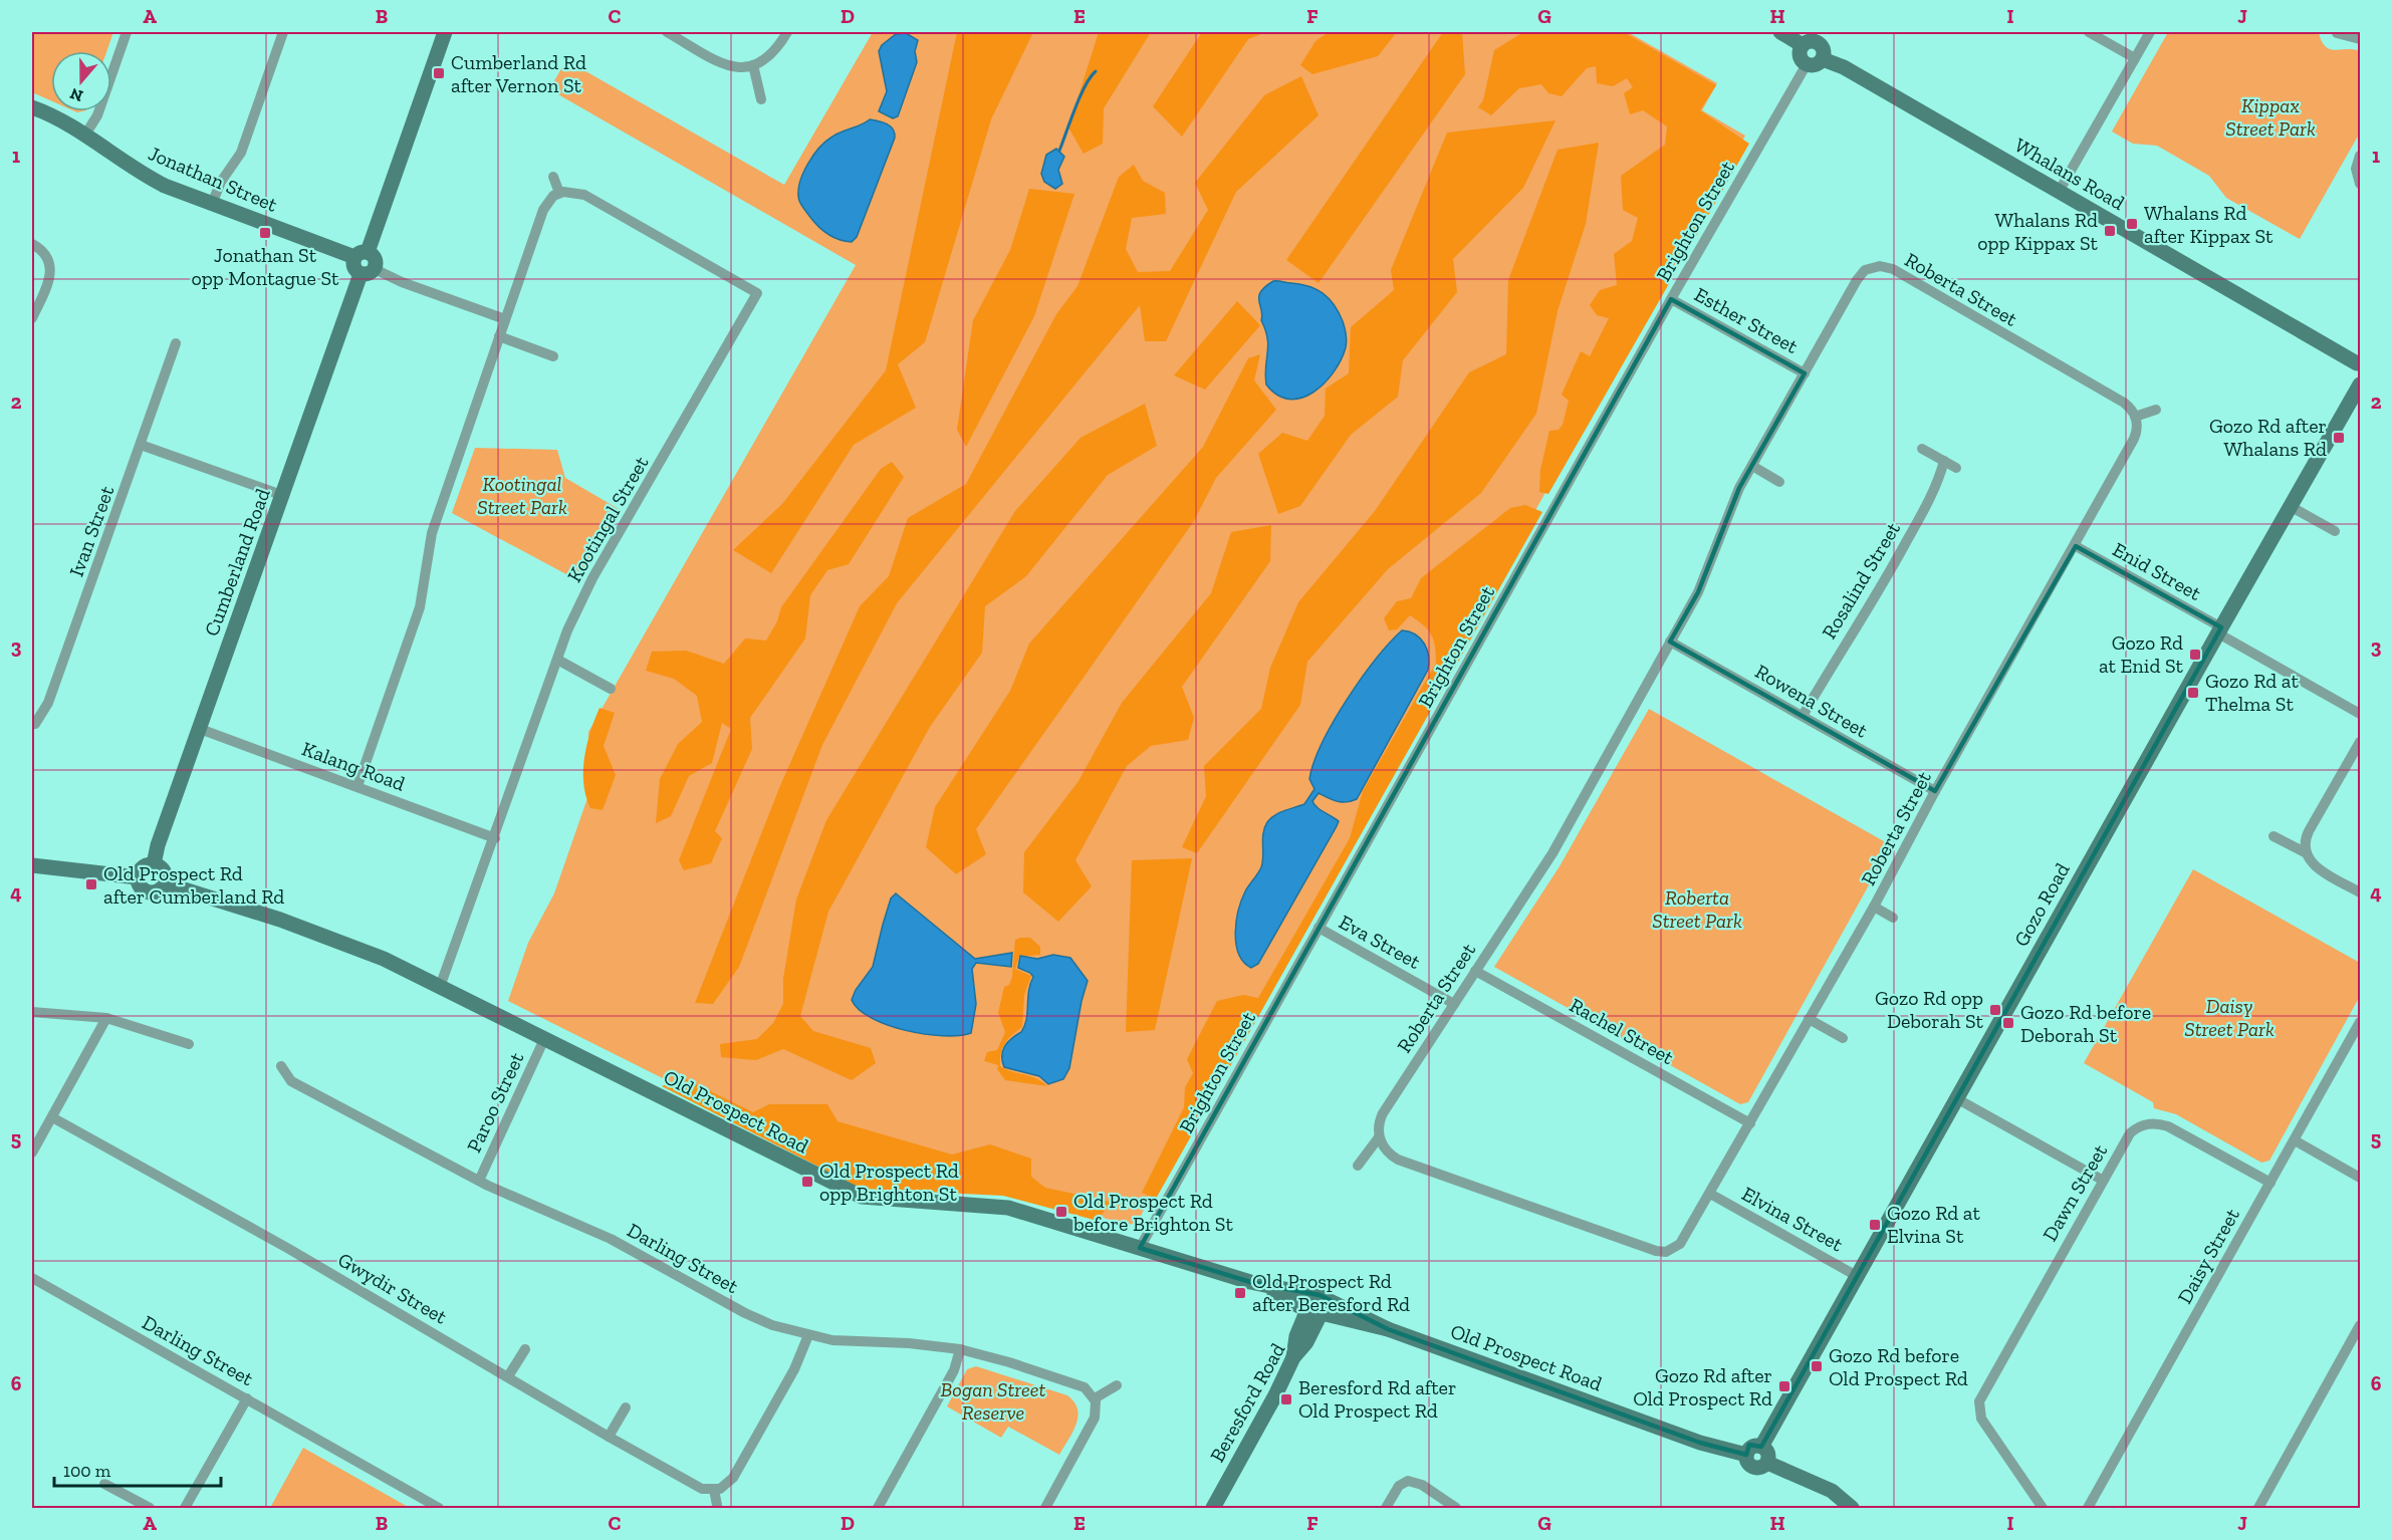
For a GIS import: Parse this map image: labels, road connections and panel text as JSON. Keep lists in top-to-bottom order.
{
  "streets": {
    "street": [
      "Whalans Road",
      "Jonathan Street",
      "Brighton Street",
      "Roberta Street",
      "Esther Street",
      "Kootingal Street",
      "Ivan Street",
      "Cumberland Road",
      "Enid Street",
      "Rosalind Street",
      "Rowena Street",
      "Kalang Road",
      "Gozo Road",
      "Eva Street",
      "Rachel Street",
      "Paroo Street",
      "Old Prospect Road",
      "Dawn Street",
      "Elvina Street",
      "Daisy Street",
      "Darling Street",
      "Gwydir Street",
      "Beresford Road"
    ]
  },
  "crossings": [
    ["Whalans Road", "Brighton Street"],
    ["Brighton Street", "Esther Street"],
    ["Brighton Street", "Eva Street"],
    ["Brighton Street", "Old Prospect Road"],
    ["Roberta Street", "Esther Street"],
    ["Roberta Street", "Enid Street"],
    ["Roberta Street", "Rowena Street"],
    ["Roberta Street", "Eva Street"],
    ["Roberta Street", "Rachel Street"],
    ["Roberta Street", "Elvina Street"],
    ["Kootingal Street", "Kalang Road"],
    ["Kootingal Street", "Old Prospect Road"],
    ["Cumberland Road", "Kalang Road"],
    ["Cumberland Road", "Old Prospect Road"],
    ["Enid Street", "Gozo Road"],
    ["Rosalind Street", "Rowena Street"],
    ["Gozo Road", "Old Prospect Road"],
    ["Gozo Road", "Elvina Street"],
    ["Paroo Street", "Old Prospect Road"],
    ["Paroo Street", "Darling Street"],
    ["Old Prospect Road", "Beresford Road"],
    ["Dawn Street", "Daisy Street"]
  ],
  "parks": [
    "Kippax Street Park",
    "Kootingal Street Park",
    "Roberta Street Park",
    "Daisy Street Park",
    "Bogan Street Reserve"
  ],
  "places": {
    "transit": [
      "Cumberland Rd after Vernon St",
      "Whalans Rd after Kippax St",
      "Whalans Rd opp Kippax St",
      "Jonathan St opp Montague St",
      "Gozo Rd after Whalans Rd",
      "Gozo Rd at Enid St",
      "Gozo Rd at Thelma St",
      "Old Prospect Rd after Cumberland Rd",
      "Gozo Rd opp Deborah St",
      "Gozo Rd before Deborah St",
      "Old Prospect Rd opp Brighton St",
      "Old Prospect Rd before Brighton St",
      "Gozo Rd at Elvina St",
      "Old Prospect Rd after Beresford Rd",
      "Gozo Rd before Old Prospect Rd",
      "Gozo Rd after Old Prospect Rd",
      "Beresford Rd after Old Prospect Rd"
    ]
  },
  "scale_bar": "100 m",
  "north": "bottom",
  "grid": {
    "columns": [
      "A",
      "B",
      "C",
      "D",
      "E",
      "F",
      "G",
      "H",
      "I",
      "J"
    ],
    "rows": [
      "1",
      "2",
      "3",
      "4",
      "5",
      "6"
    ]
  }
}
